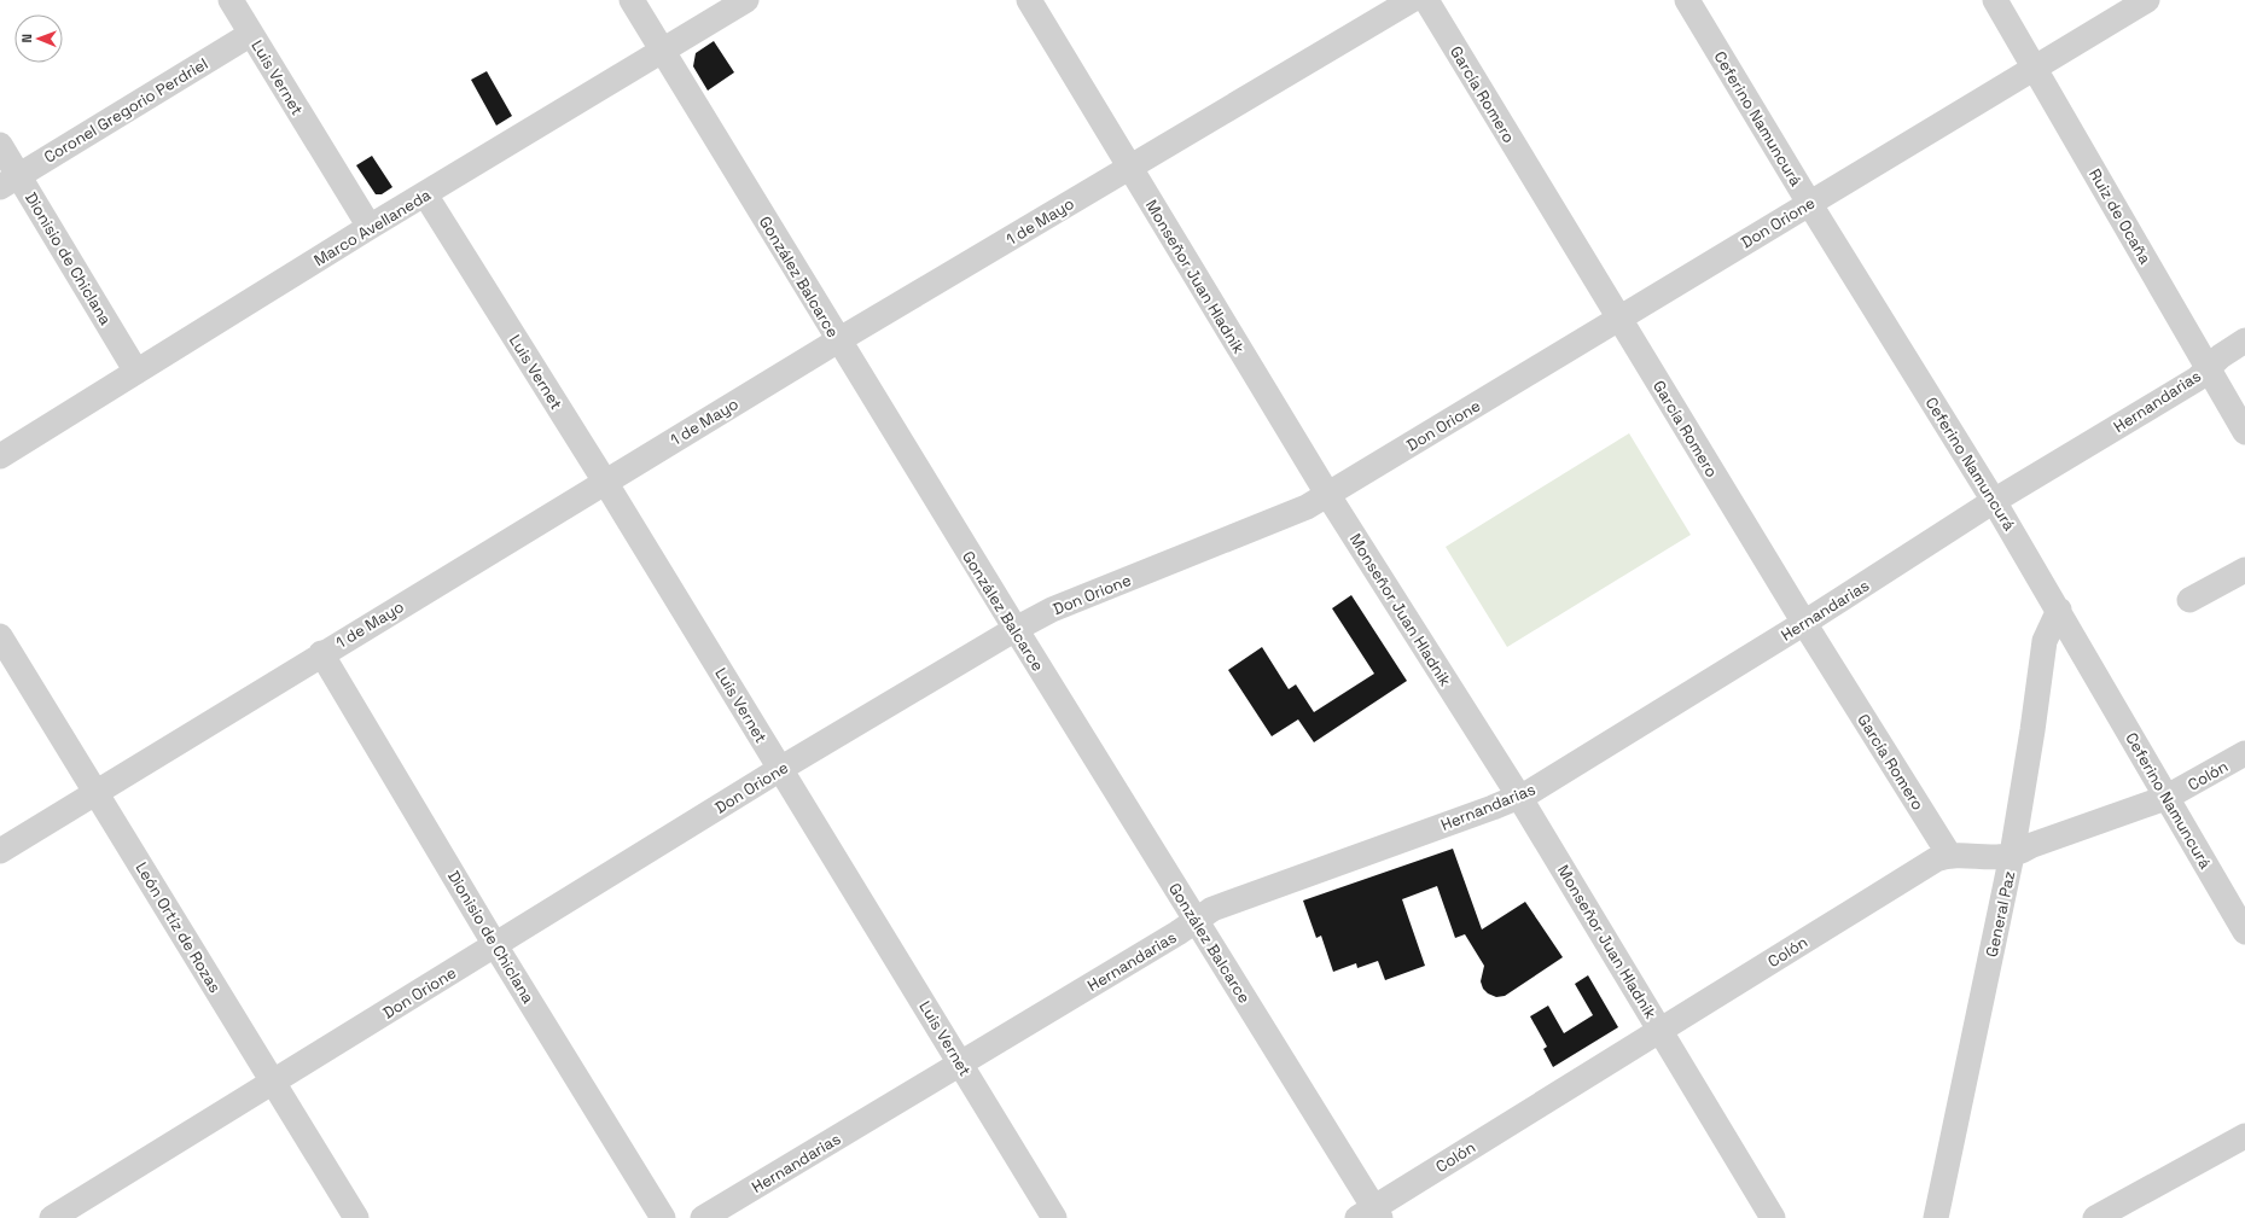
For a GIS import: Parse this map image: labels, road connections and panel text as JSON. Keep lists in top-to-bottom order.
{
  "streets": {
    "street": [
      "Luis Vernet",
      "García Romero",
      "Coronel Gregorio Perdriel",
      "Ceferino Namuncurá",
      "Ruiz de Ocaña",
      "1 de Mayo",
      "Don Orione",
      "Marco Avellaneda",
      "Dionisio de Chiclana",
      "González Balcarce",
      "Monseñor Juan Hladnik",
      "Hernandarias",
      "Colón",
      "General Paz",
      "León Ortíz de Rozas"
    ]
  },
  "crossings": [
    ["Luis Vernet", "Coronel Gregorio Perdriel"],
    ["Luis Vernet", "1 de Mayo"],
    ["Luis Vernet", "Don Orione"],
    ["Luis Vernet", "Marco Avellaneda"],
    ["Luis Vernet", "Hernandarias"],
    ["García Romero", "Don Orione"],
    ["García Romero", "Hernandarias"],
    ["García Romero", "Colón"],
    ["Coronel Gregorio Perdriel", "Dionisio de Chiclana"],
    ["Ceferino Namuncurá", "Don Orione"],
    ["Ceferino Namuncurá", "Hernandarias"],
    ["Ceferino Namuncurá", "Colón"],
    ["Ceferino Namuncurá", "General Paz"],
    ["Ruiz de Ocaña", "Don Orione"],
    ["Ruiz de Ocaña", "Hernandarias"],
    ["1 de Mayo", "Dionisio de Chiclana"],
    ["1 de Mayo", "González Balcarce"],
    ["1 de Mayo", "Monseñor Juan Hladnik"],
    ["1 de Mayo", "León Ortíz de Rozas"],
    ["Don Orione", "Dionisio de Chiclana"],
    ["Don Orione", "González Balcarce"],
    ["Don Orione", "Monseñor Juan Hladnik"],
    ["Don Orione", "León Ortíz de Rozas"],
    ["Marco Avellaneda", "Dionisio de Chiclana"],
    ["Marco Avellaneda", "González Balcarce"],
    ["González Balcarce", "Hernandarias"],
    ["González Balcarce", "Colón"],
    ["Monseñor Juan Hladnik", "Hernandarias"],
    ["Monseñor Juan Hladnik", "Colón"],
    ["Colón", "General Paz"]
  ],
  "north": "left"
}
